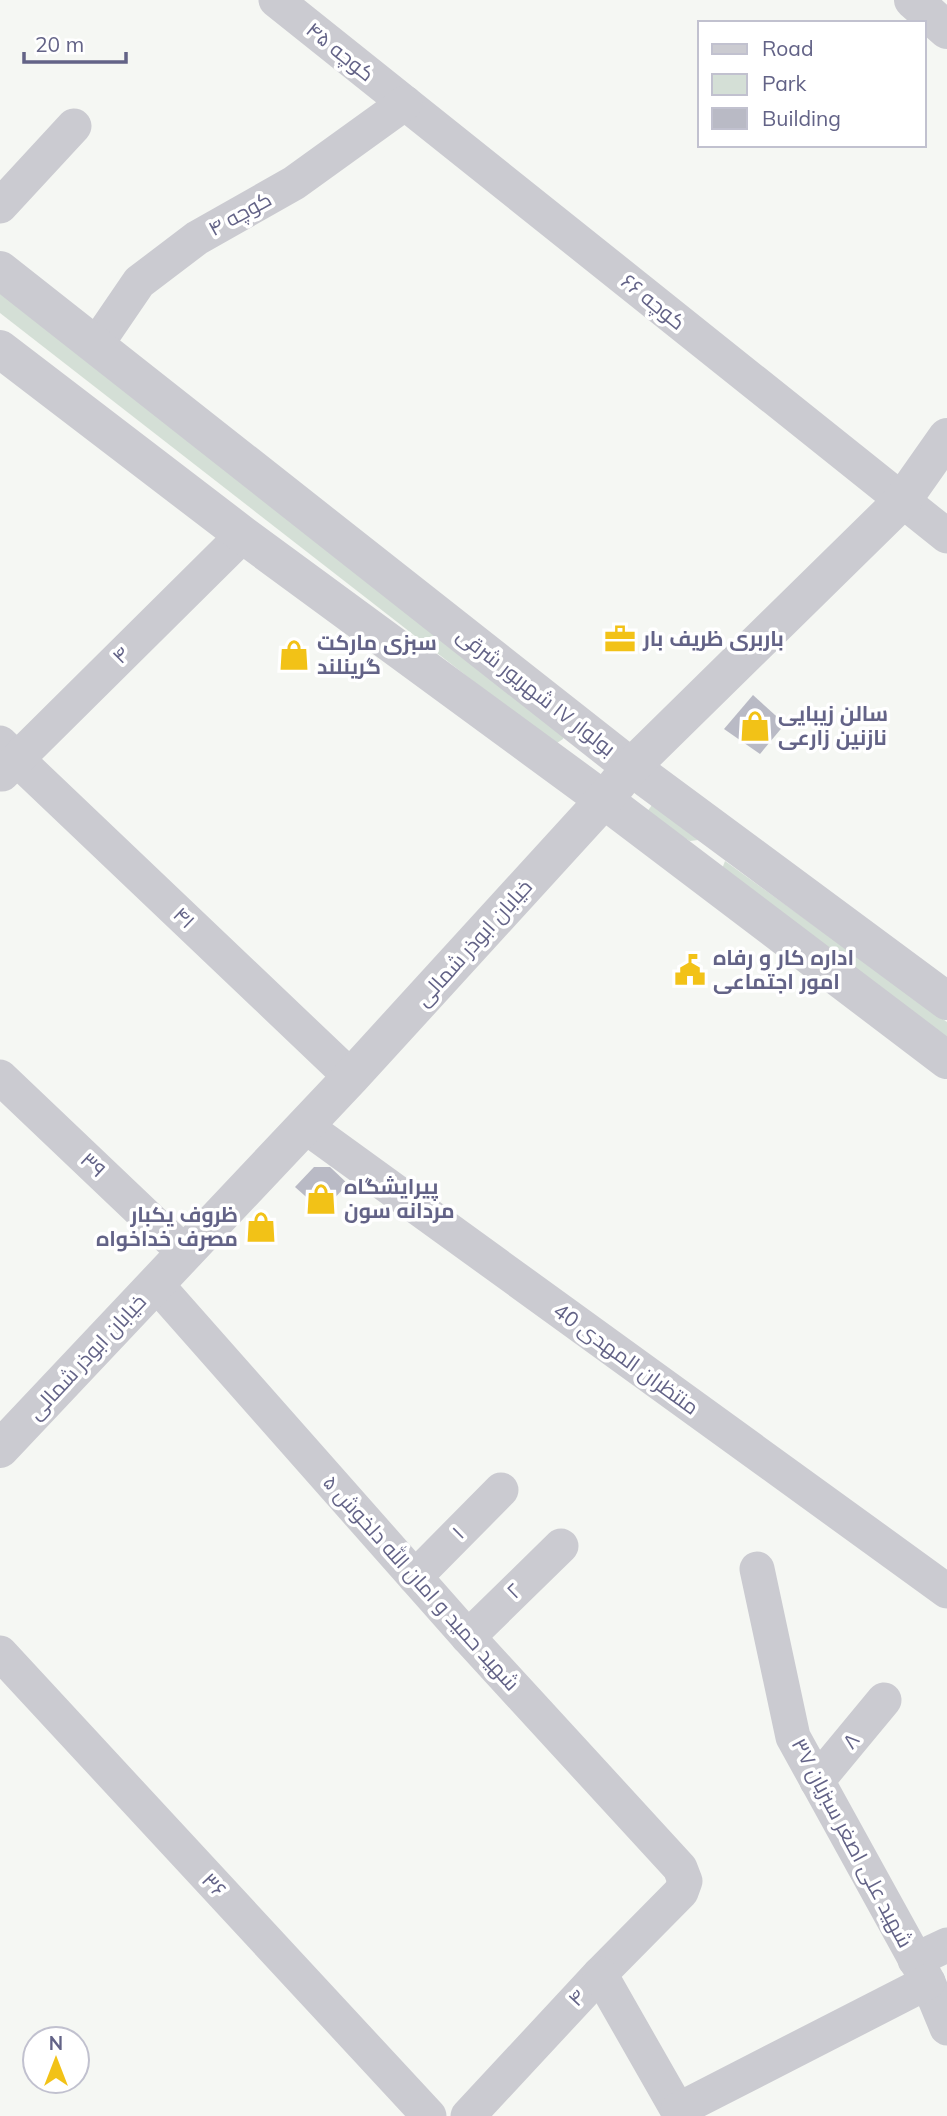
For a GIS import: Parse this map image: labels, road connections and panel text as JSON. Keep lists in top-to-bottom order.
{
  "streets": {
    "street": [
      "کوچه ۴۵",
      "کوچه ۴",
      "کوچه ۶۶",
      "۴",
      "بولوار ۱۷ شهریور شرقی",
      "۴۱",
      "خیابان ابوذر شمالی",
      "۳۹",
      "منتظران المهدی 40",
      "۱",
      "شهید حمید و امان الله دلخوش ۵",
      "۲",
      "۸",
      "شهید علی اصغر سبزیان ۳۷",
      "۳۶"
    ]
  },
  "crossings": [
    ["کوچه ۴۵", "کوچه ۴"],
    ["کوچه ۴۵", "کوچه ۶۶"],
    ["کوچه ۴", "کوچه ۶۶"],
    ["کوچه ۴", "بولوار ۱۷ شهریور شرقی"],
    ["کوچه ۶۶", "خیابان ابوذر شمالی"],
    ["۴", "۴۱"],
    ["۴", "شهید حمید و امان الله دلخوش ۵"],
    ["بولوار ۱۷ شهریور شرقی", "خیابان ابوذر شمالی"],
    ["۴۱", "خیابان ابوذر شمالی"],
    ["خیابان ابوذر شمالی", "۳۹"],
    ["خیابان ابوذر شمالی", "منتظران المهدی 40"],
    ["خیابان ابوذر شمالی", "شهید حمید و امان الله دلخوش ۵"],
    ["۱", "شهید حمید و امان الله دلخوش ۵"],
    ["شهید حمید و امان الله دلخوش ۵", "۲"],
    ["۸", "شهید علی اصغر سبزیان ۳۷"]
  ],
  "places": {
    "office": ["باربری ظریف بار"],
    "shop": [
      "سبزی مارکت گرینلند",
      "سالن زیبایی نازنین زارعی",
      "پیرایشگاه مردانه سون",
      "ظروف یکبار مصرف خداخواه"
    ],
    "public building": ["اداره کار و رفاه امور اجتماعی"]
  },
  "legend": ["Road", "Park", "Building"],
  "scale_bar": "20 m",
  "north": "top"
}
